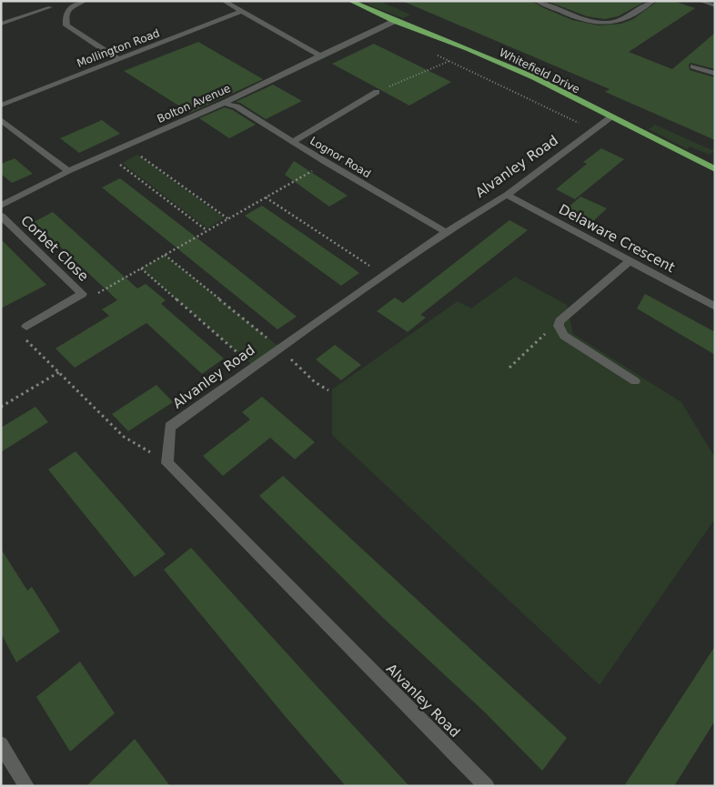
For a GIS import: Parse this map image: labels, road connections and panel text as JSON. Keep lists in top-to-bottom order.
{
  "streets": {
    "main road": ["Whitefield Drive"],
    "street": [
      "Mollington Road",
      "Bolton Avenue",
      "Lognor Road",
      "Alvanley Road",
      "Delaware Crescent",
      "Corbet Close"
    ]
  },
  "crossings": [
    ["Whitefield Drive", "Bolton Avenue"],
    ["Whitefield Drive", "Alvanley Road"],
    ["Bolton Avenue", "Lognor Road"],
    ["Lognor Road", "Alvanley Road"],
    ["Alvanley Road", "Delaware Crescent"]
  ]
}
